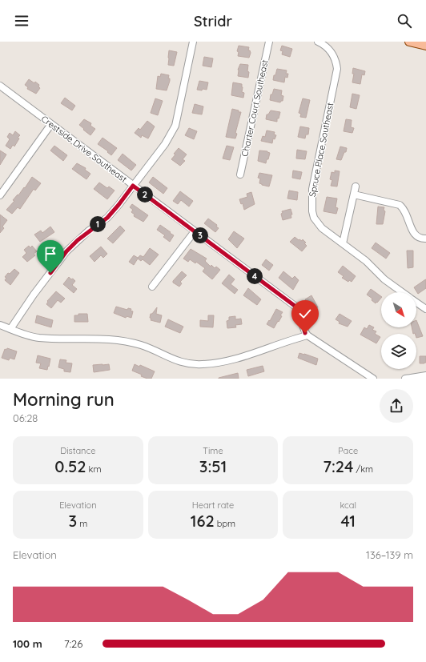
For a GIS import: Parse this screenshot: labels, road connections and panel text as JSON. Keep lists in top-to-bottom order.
{
  "streets": {
    "street": ["Charter Court Southeast", "Crestside Drive Southeast", "Spruce Place Southeast"]
  },
  "north": "bottom right",
  "page": {
    "header": "Stridr",
    "pins": [
      "2",
      "1",
      "3",
      "4"
    ],
    "heading": ["Morning run", "06:28"],
    "stats": [
      ["Distance", "0.52 km"],
      ["Time", "3:51"],
      ["Pace", "7:24 /km"],
      ["Elevation", "3 m"],
      ["Heart rate", "162 bpm"],
      ["kcal", "41"]
    ],
    "chart": ["Elevation", "136–139 m"],
    "list": [
      {
        "name": "100 m",
        "note": "7:26"
      }
    ]
  }
}
